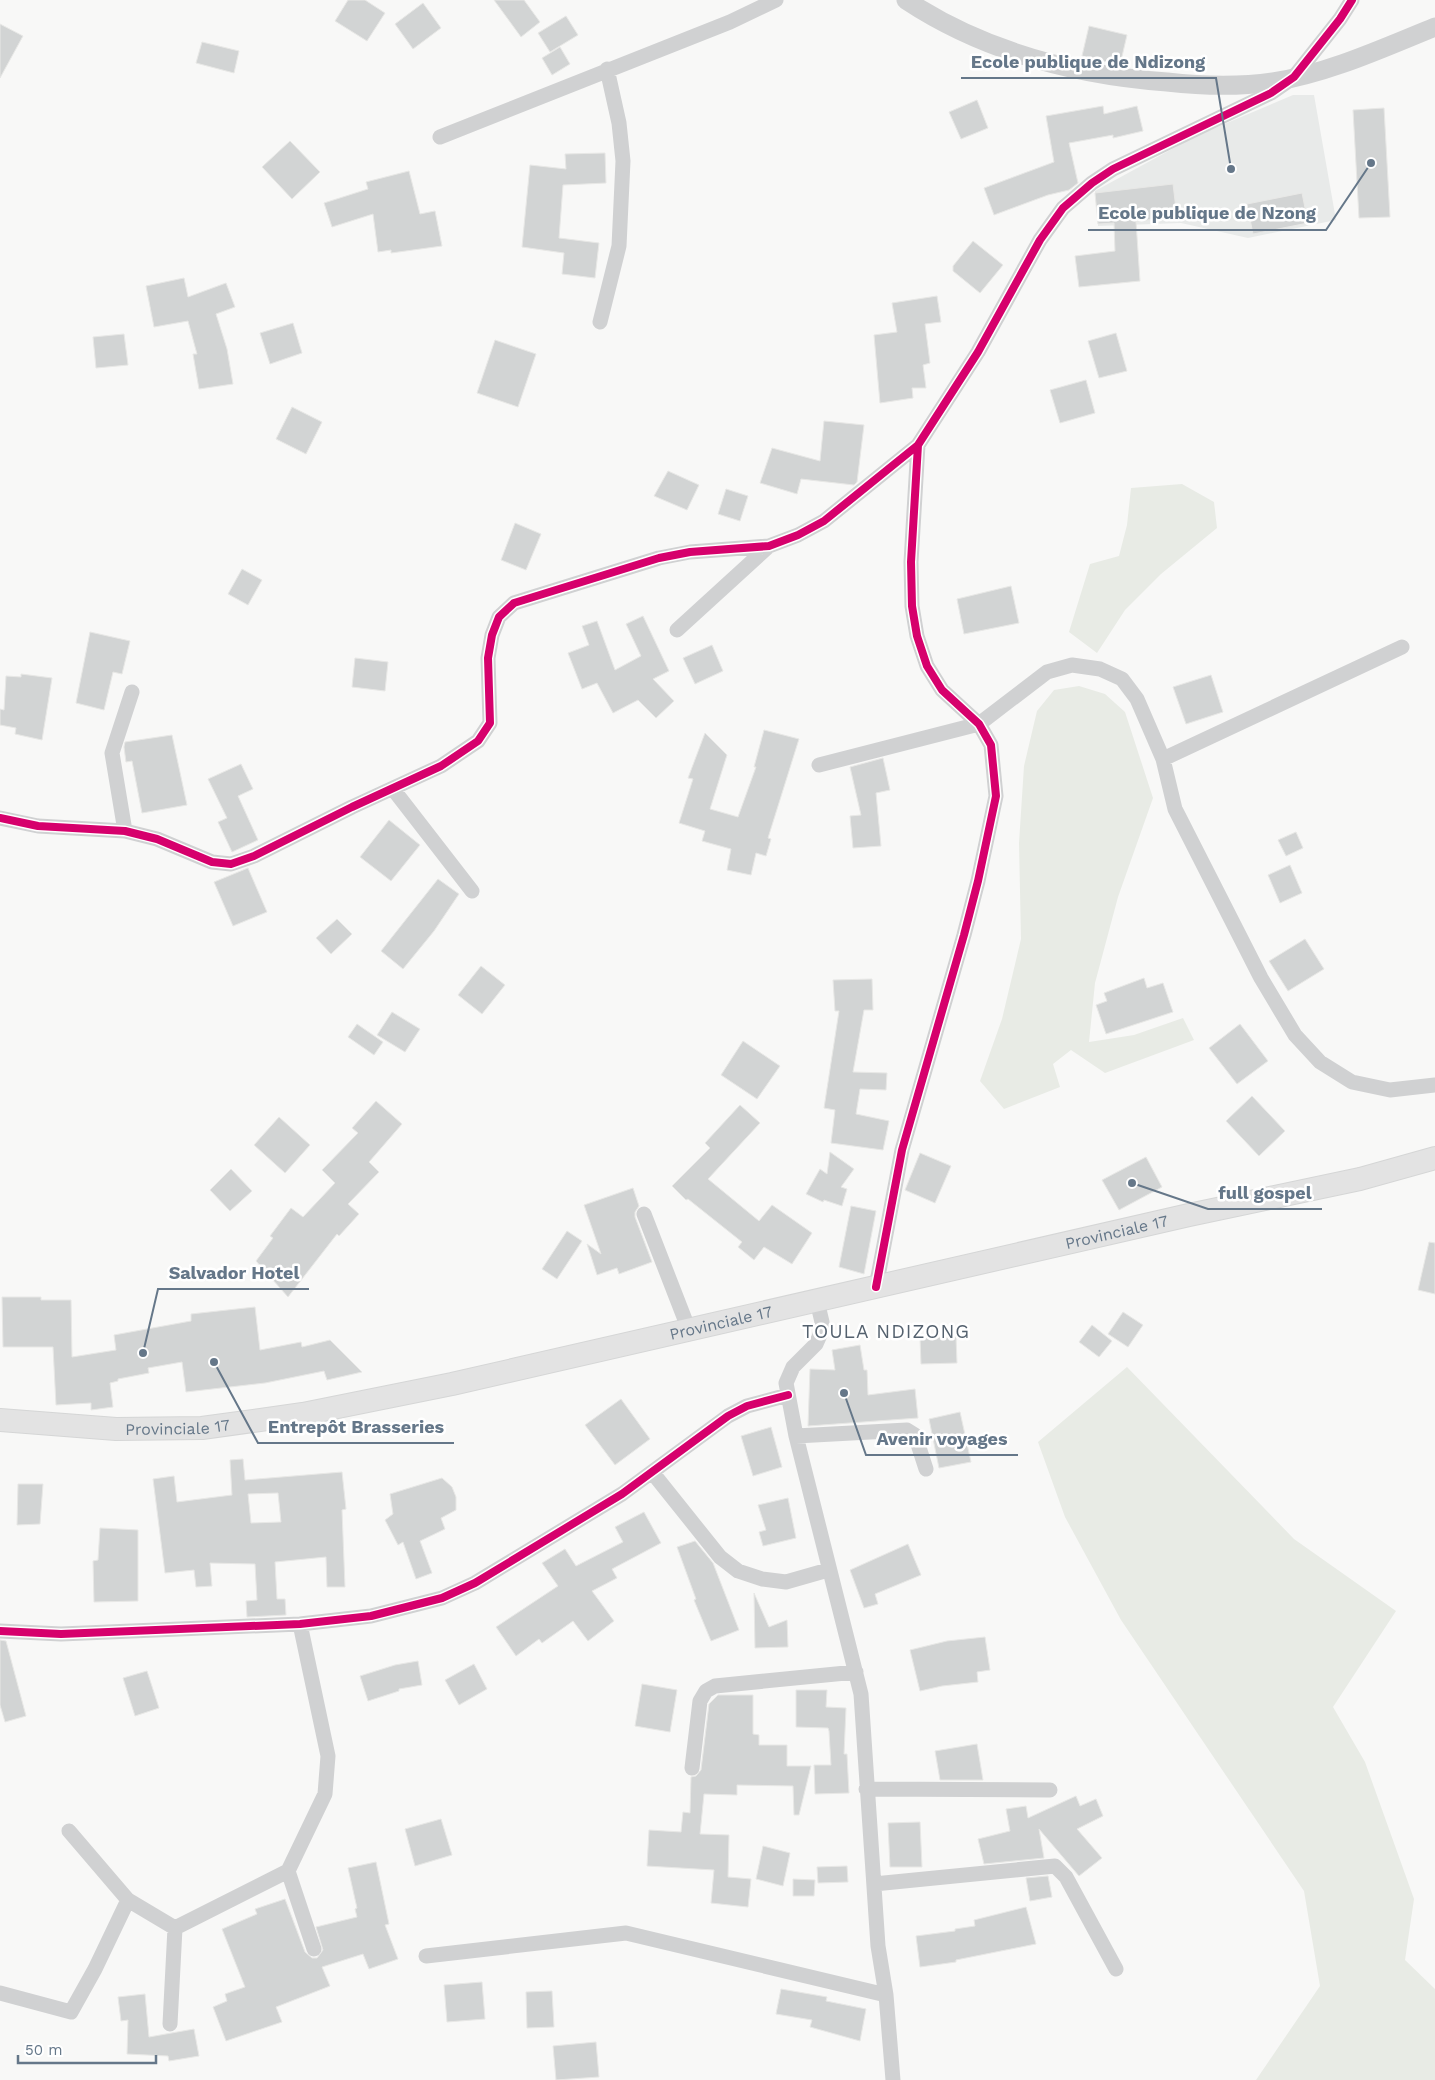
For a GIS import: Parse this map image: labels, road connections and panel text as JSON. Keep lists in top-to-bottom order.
{
  "streets": {
    "main road": ["Provinciale 17"]
  },
  "districts": ["TOULA NDIZONG"],
  "places": [
    "Ecole publique de Nzong",
    "Ecole publique de Ndizong",
    "full gospel",
    "Salvador Hotel",
    "Entrepôt Brasseries",
    "Avenir voyages"
  ],
  "scale_bar": "50 m"
}
